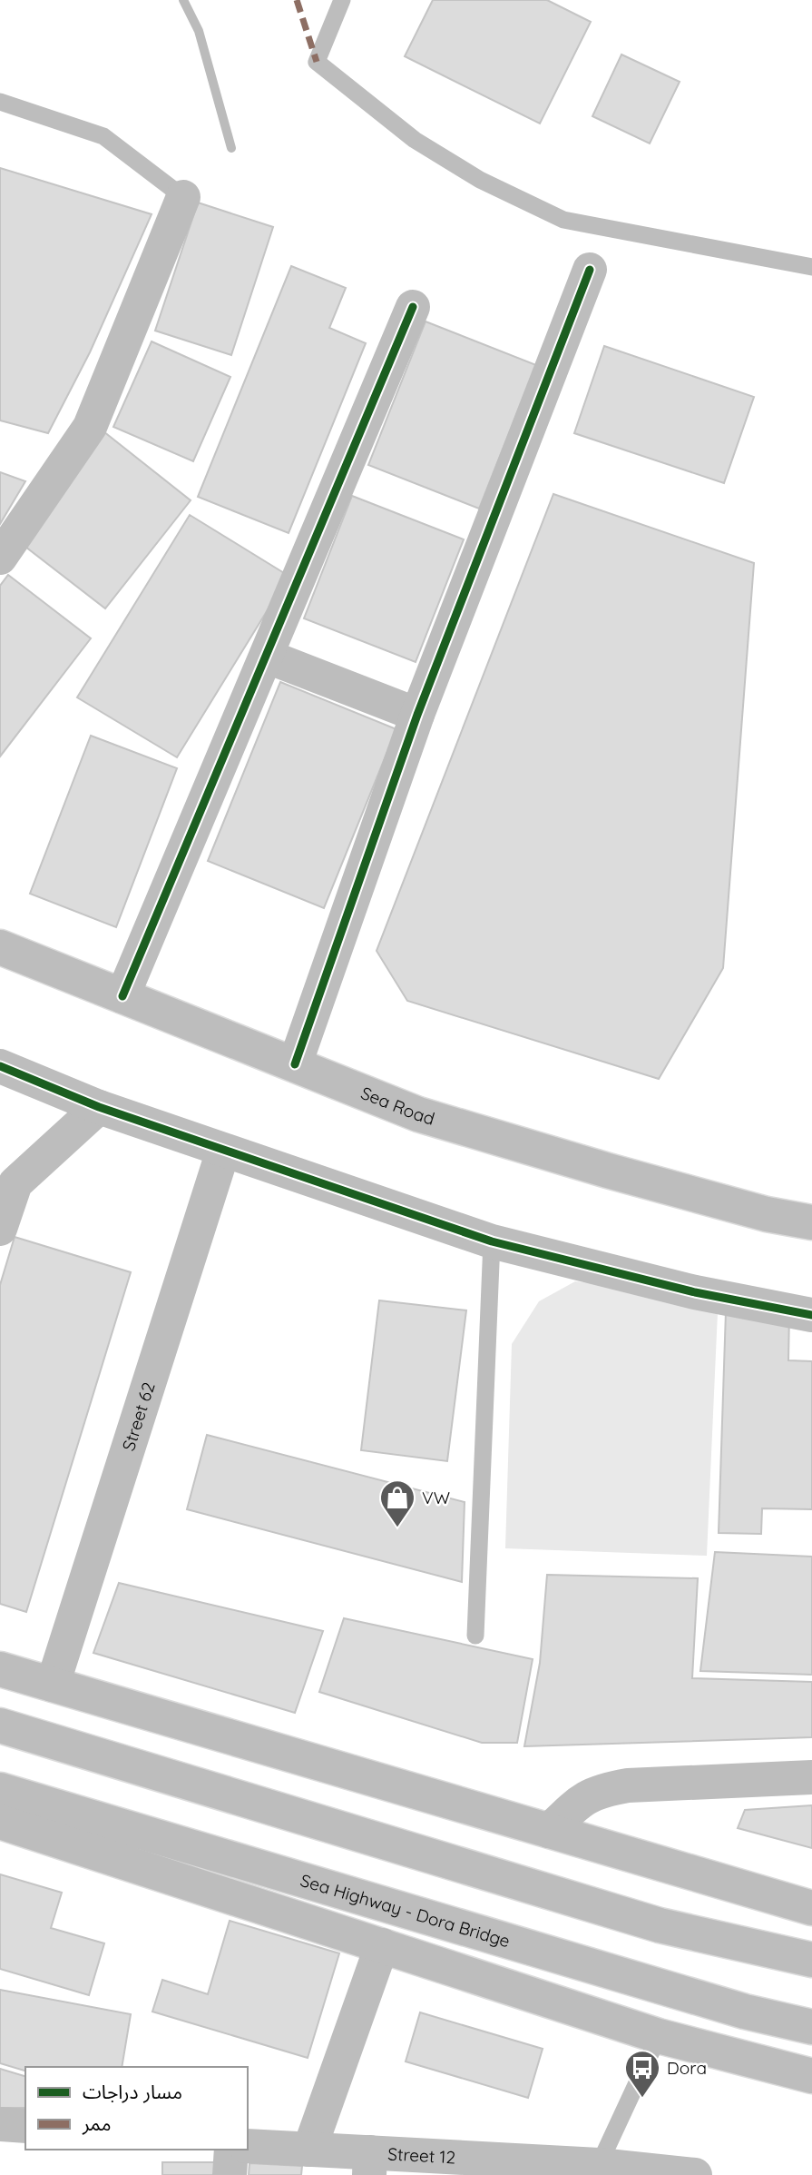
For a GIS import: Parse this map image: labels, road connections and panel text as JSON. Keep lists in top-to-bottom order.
{
  "streets": {
    "main road": [
      "Sea Road",
      "Street 62",
      "Sea Highway - Dora Bridge",
      "Street 12"
    ]
  },
  "places": {
    "shop": ["VW"],
    "bus stop": ["Dora"]
  },
  "legend": ["مسار دراجات", "ممر"]
}
